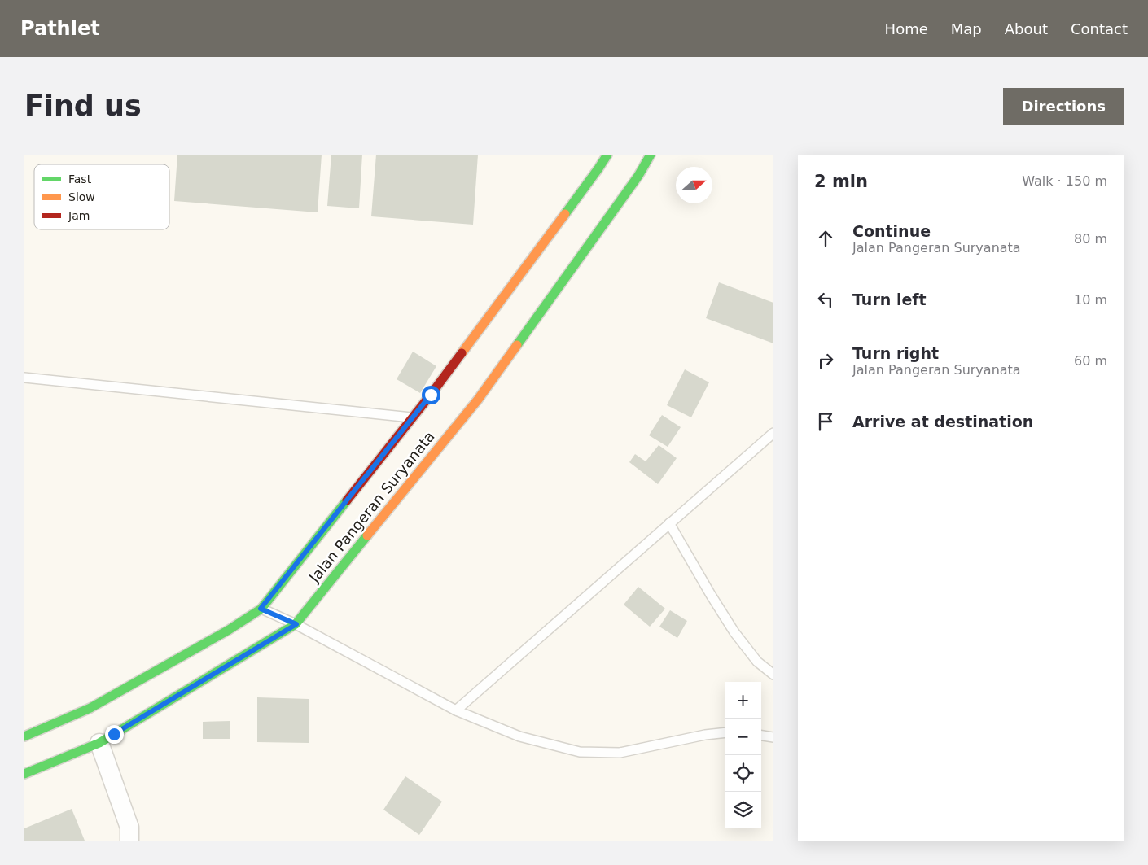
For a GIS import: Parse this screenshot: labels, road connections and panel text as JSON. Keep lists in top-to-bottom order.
{
  "streets": {
    "main road": ["Jalan Pangeran Suryanata"]
  },
  "legend": ["Fast", "Slow", "Jam"],
  "north": "right",
  "page": {
    "header": "Pathlet",
    "nav": [
      "Home",
      "Map",
      "About",
      "Contact"
    ],
    "buttons": "Directions",
    "title": "Find us",
    "heading": ["2 min", "Walk · 150 m"],
    "list": [
      ["Continue", "Jalan Pangeran Suryanata", "80 m"],
      ["Turn left", "10 m"],
      ["Turn right", "Jalan Pangeran Suryanata", "60 m"],
      "Arrive at destination"
    ],
    "map_buttons": ["+", "−"]
  }
}
